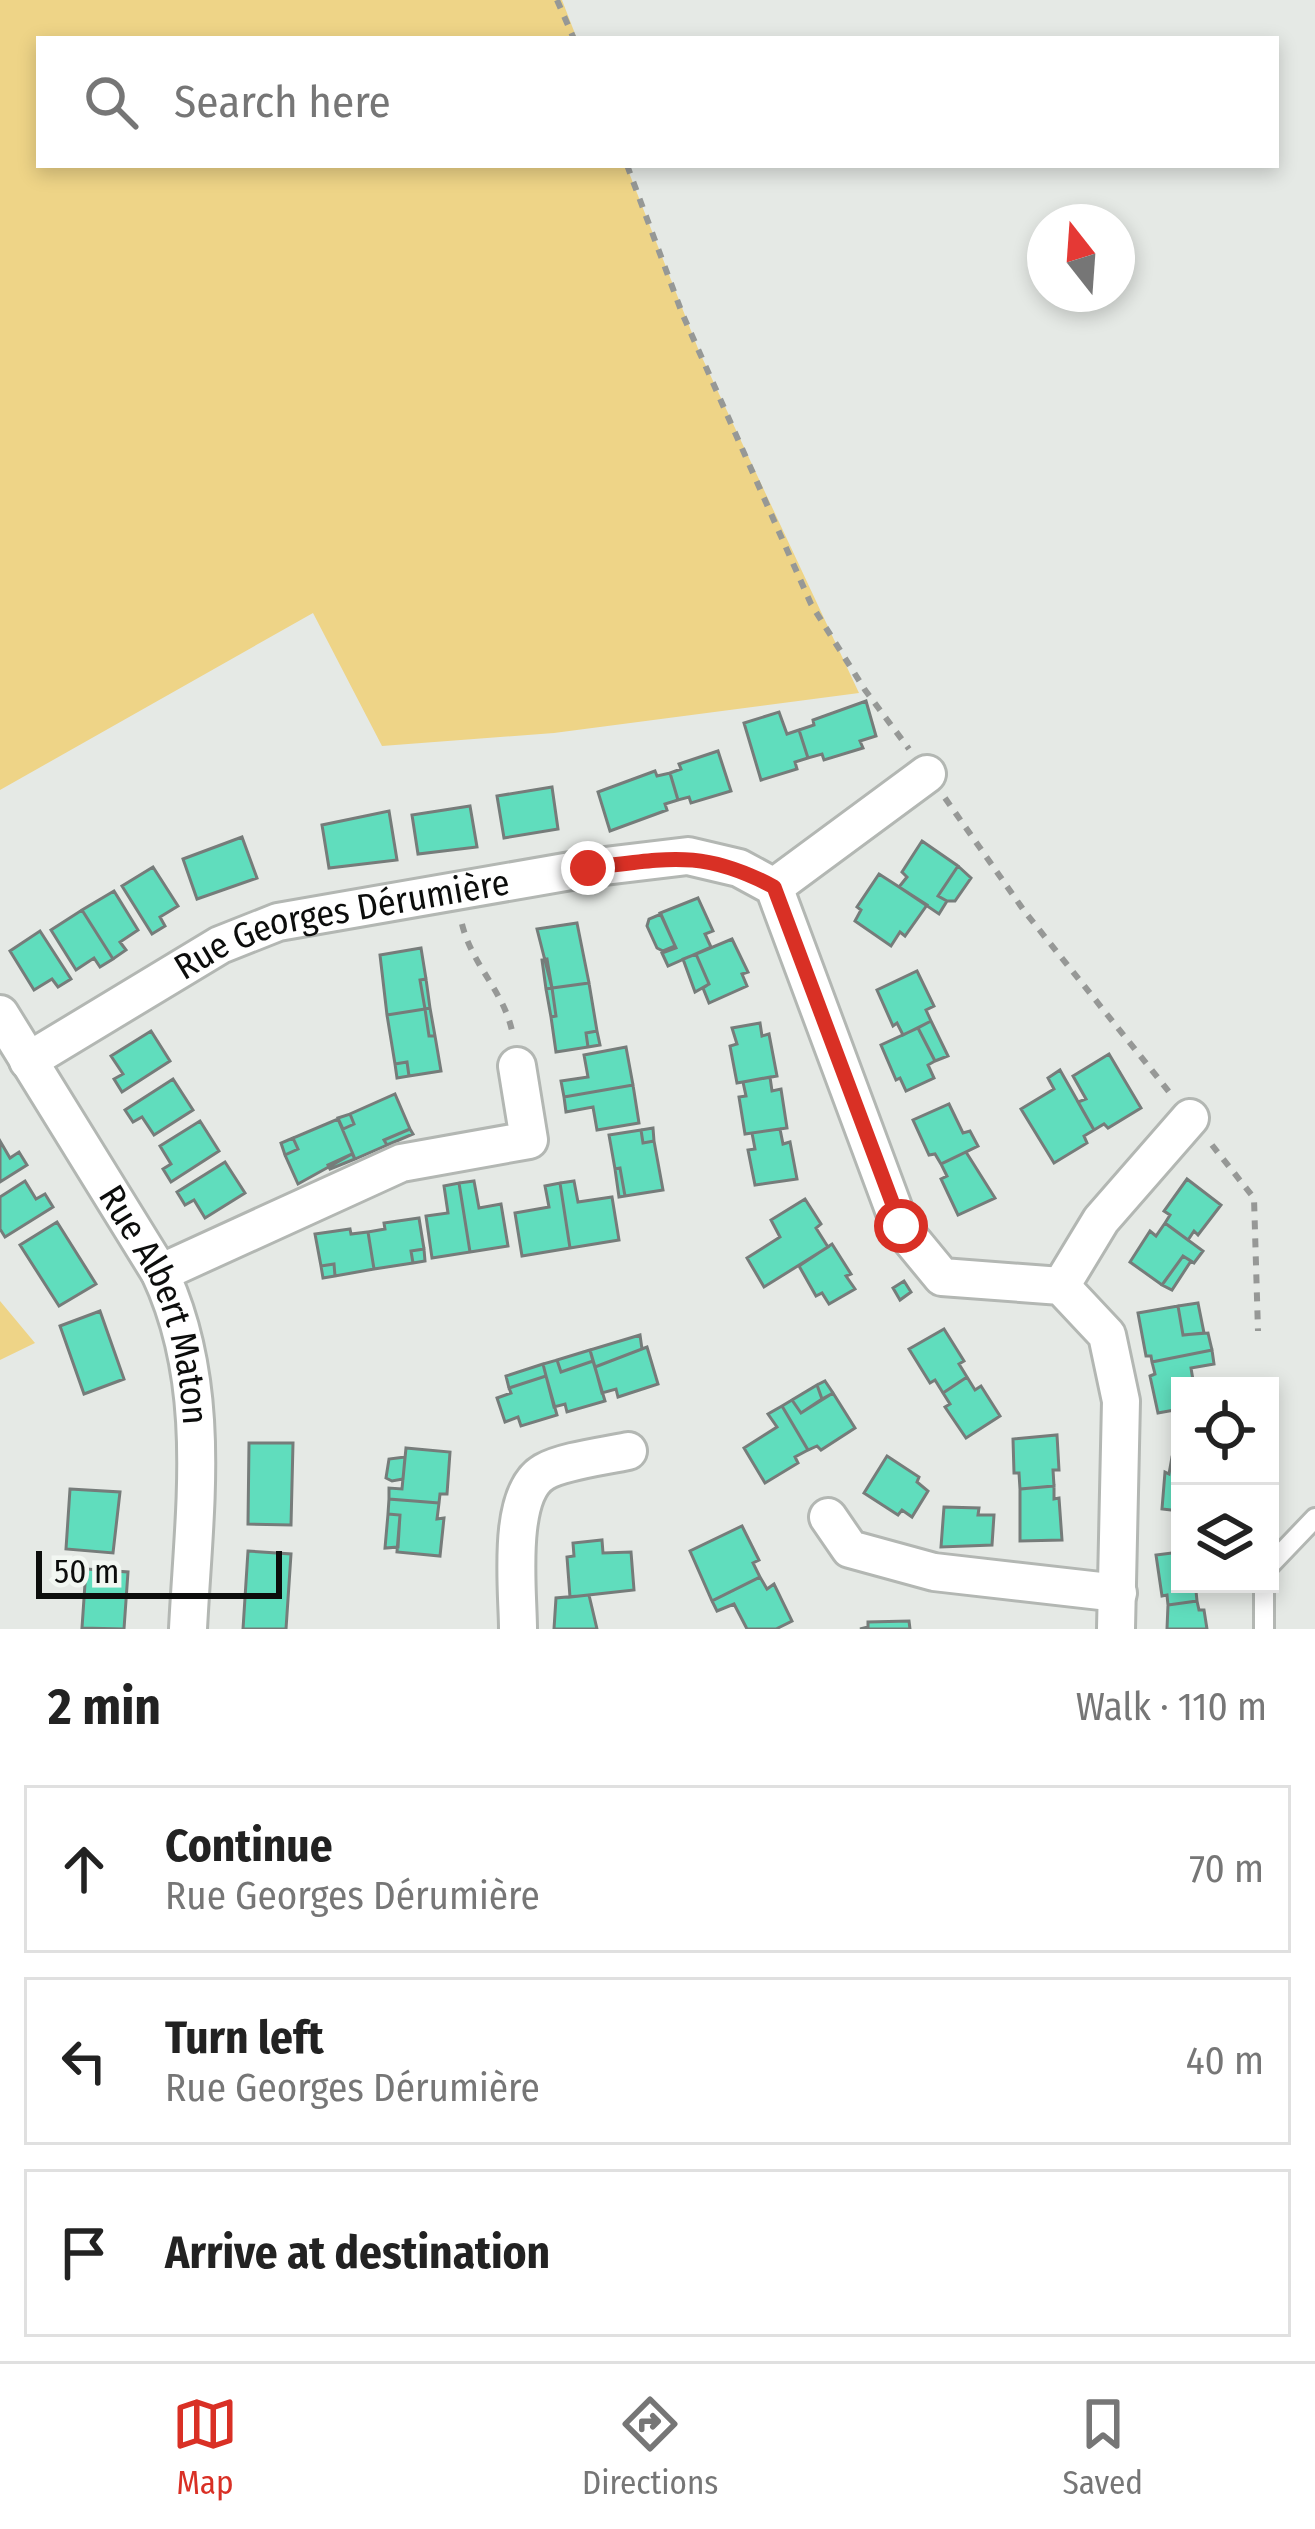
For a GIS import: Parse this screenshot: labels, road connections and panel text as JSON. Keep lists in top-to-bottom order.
{
  "streets": {
    "street": ["Rue Georges Dérumière", "Rue Albert Maton"]
  },
  "crossings": [
    ["Rue Georges Dérumière", "Rue Albert Maton"]
  ],
  "scale_bar": "50 m",
  "north": "top",
  "page": {
    "search": "Search here",
    "scale": "50 m",
    "heading": ["2 min", "Walk · 110 m"],
    "list": [
      ["Continue", "Rue Georges Dérumière", "70 m"],
      ["Turn left", "Rue Georges Dérumière", "40 m"],
      "Arrive at destination"
    ],
    "nav": ["Map", "Directions", "Saved"]
  }
}
